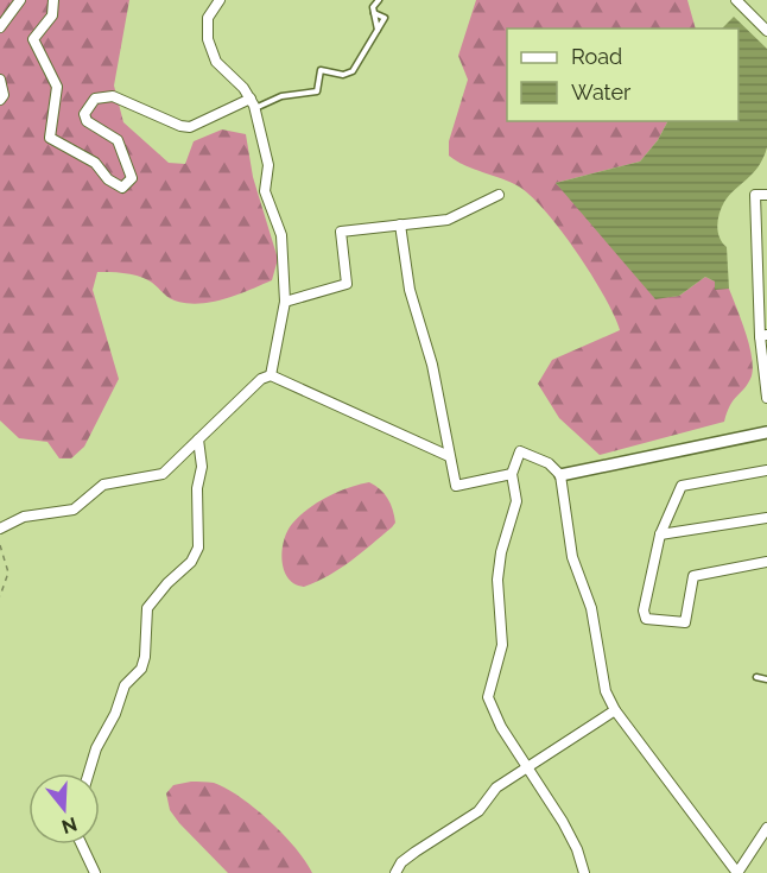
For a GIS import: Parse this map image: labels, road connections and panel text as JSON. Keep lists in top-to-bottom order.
{
  "legend": ["Road", "Water"],
  "north": "bottom"
}
